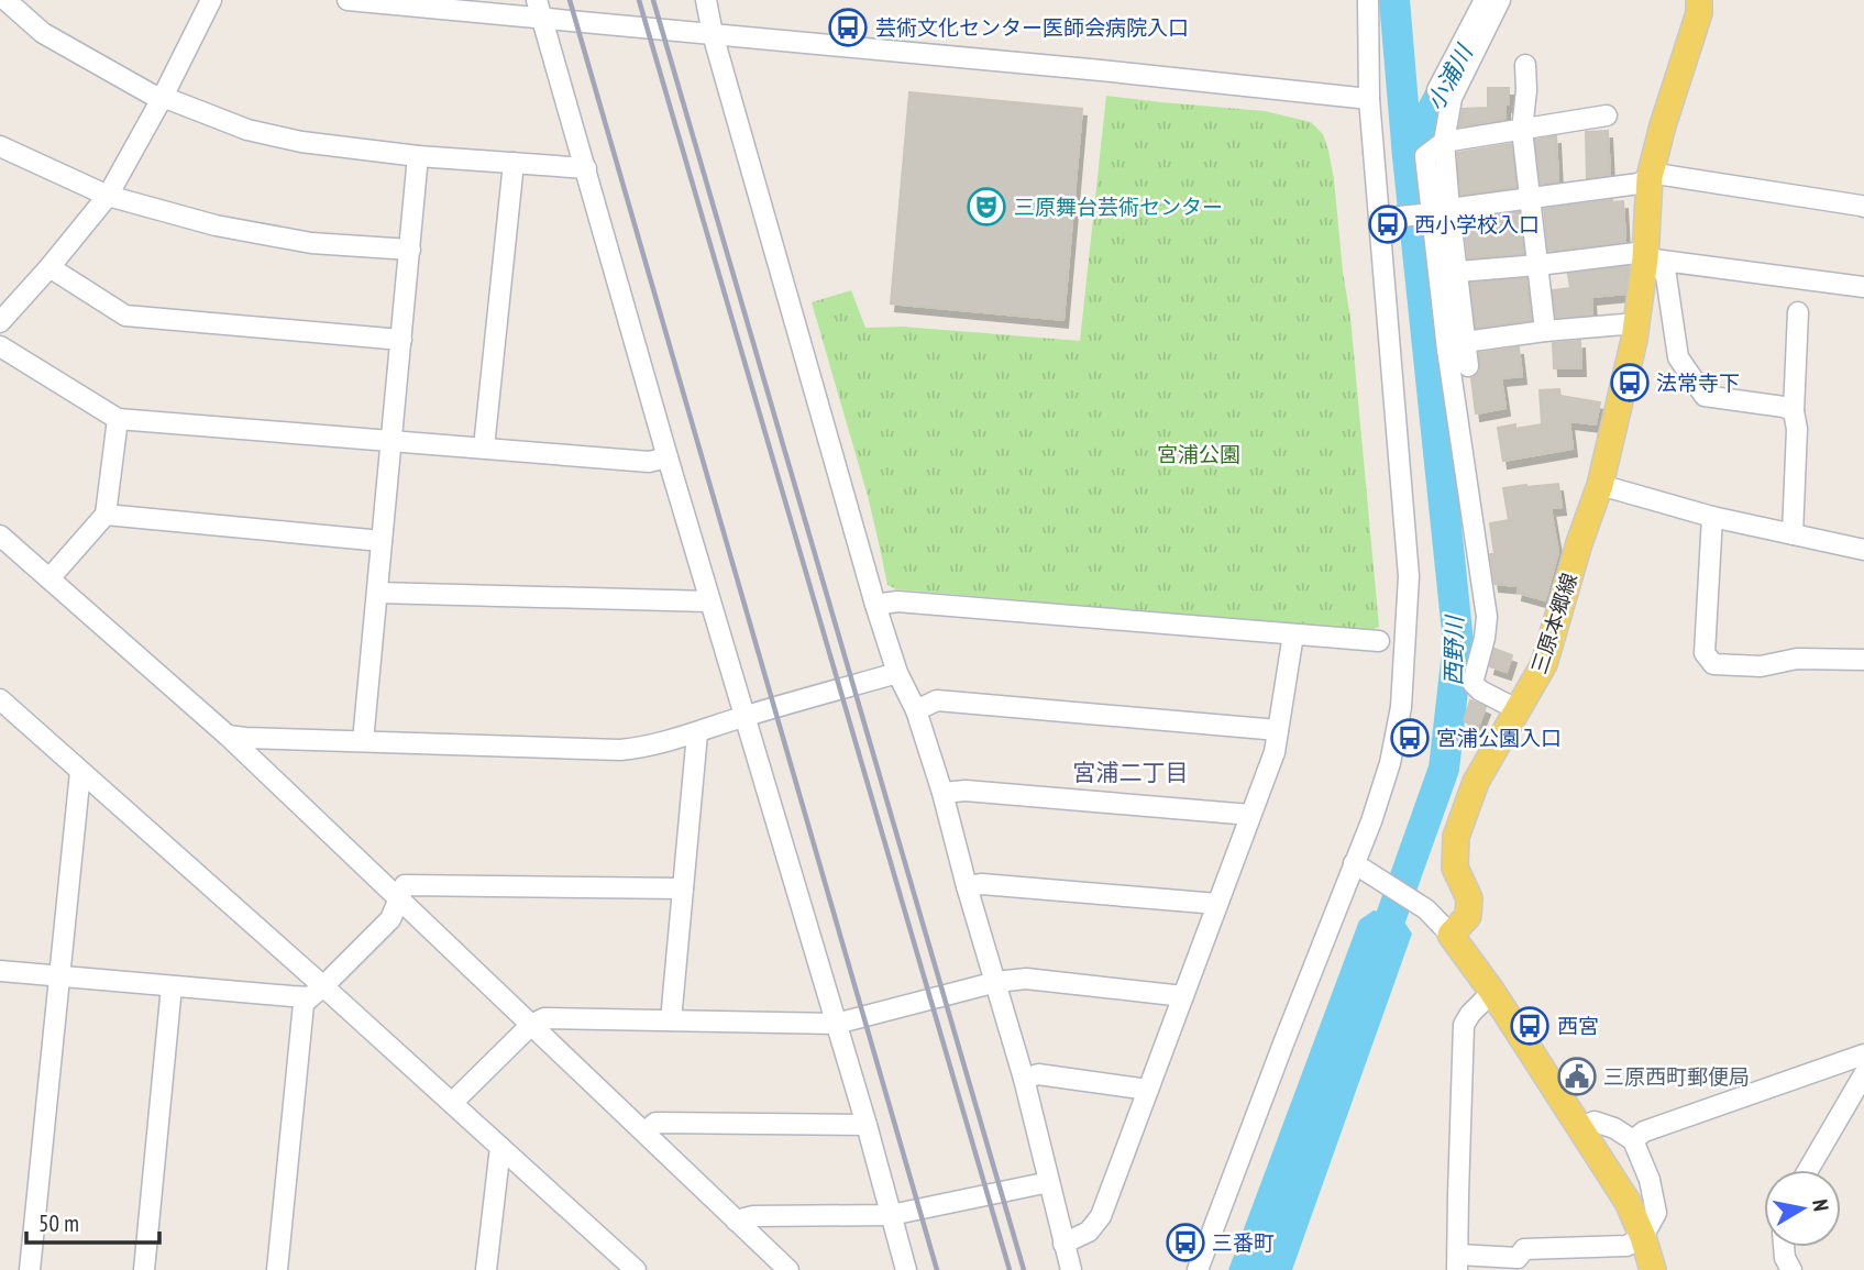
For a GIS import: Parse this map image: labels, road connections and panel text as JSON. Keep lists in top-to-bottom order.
{
  "streets": {
    "main road": ["三原本郷線"]
  },
  "districts": ["宮浦二丁目"],
  "water": ["小浦川", "西野川"],
  "parks": ["宮浦公園"],
  "places": {
    "bus stop": [
      "芸術文化センター医師会病院入口",
      "西小学校入口",
      "法常寺下",
      "宮浦公園入口",
      "西宮",
      "三番町"
    ],
    "theatre": ["三原舞台芸術センター"],
    "public building": ["三原西町郵便局"]
  },
  "scale_bar": "50 m",
  "north": "right"
}
